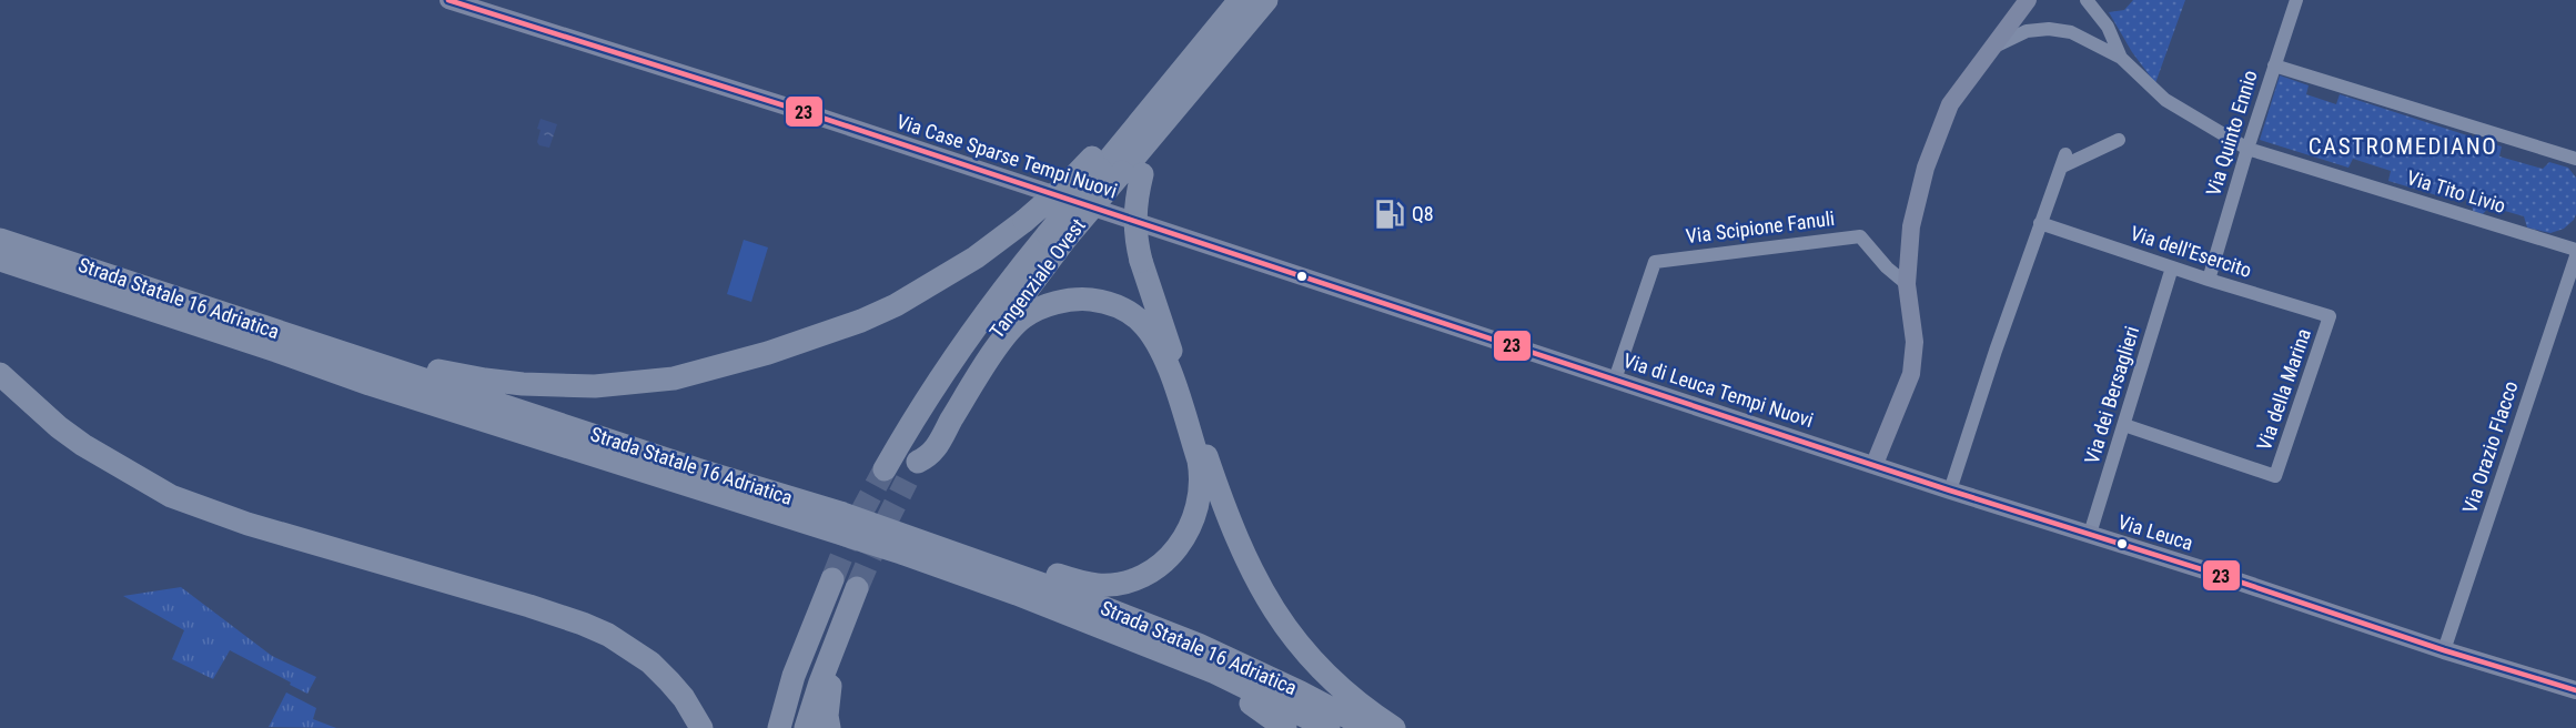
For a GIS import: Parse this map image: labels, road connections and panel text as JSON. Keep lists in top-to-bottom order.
{
  "streets": {
    "highway": ["Tangenziale Ovest", "Strada Statale 16 Adriatica"],
    "street": [
      "Via Quinto Ennio",
      "Via Case Sparse Tempi Nuovi",
      "Via Tito Livio",
      "Via Scipione Fanuli",
      "Via dell'Esercito",
      "Via della Marina",
      "Via di Leuca Tempi Nuovi",
      "Via dei Bersaglieri",
      "Via Orazio Flacco",
      "Via Leuca"
    ]
  },
  "crossings": [
    ["Via Quinto Ennio", "Via Tito Livio"],
    ["Via Quinto Ennio", "Via dell'Esercito"],
    ["Via Case Sparse Tempi Nuovi", "Via di Leuca Tempi Nuovi"],
    ["Via Scipione Fanuli", "Via di Leuca Tempi Nuovi"],
    ["Via dell'Esercito", "Via della Marina"],
    ["Via dell'Esercito", "Via dei Bersaglieri"],
    ["Tangenziale Ovest", "Strada Statale 16 Adriatica"],
    ["Via della Marina", "Via dei Bersaglieri"],
    ["Via di Leuca Tempi Nuovi", "Via Leuca"],
    ["Via dei Bersaglieri", "Via Leuca"],
    ["Via Orazio Flacco", "Via Leuca"]
  ],
  "districts": ["CASTROMEDIANO"],
  "places": {
    "fuel station": ["Q8"]
  },
  "lines": ["transit line 23"]
}
